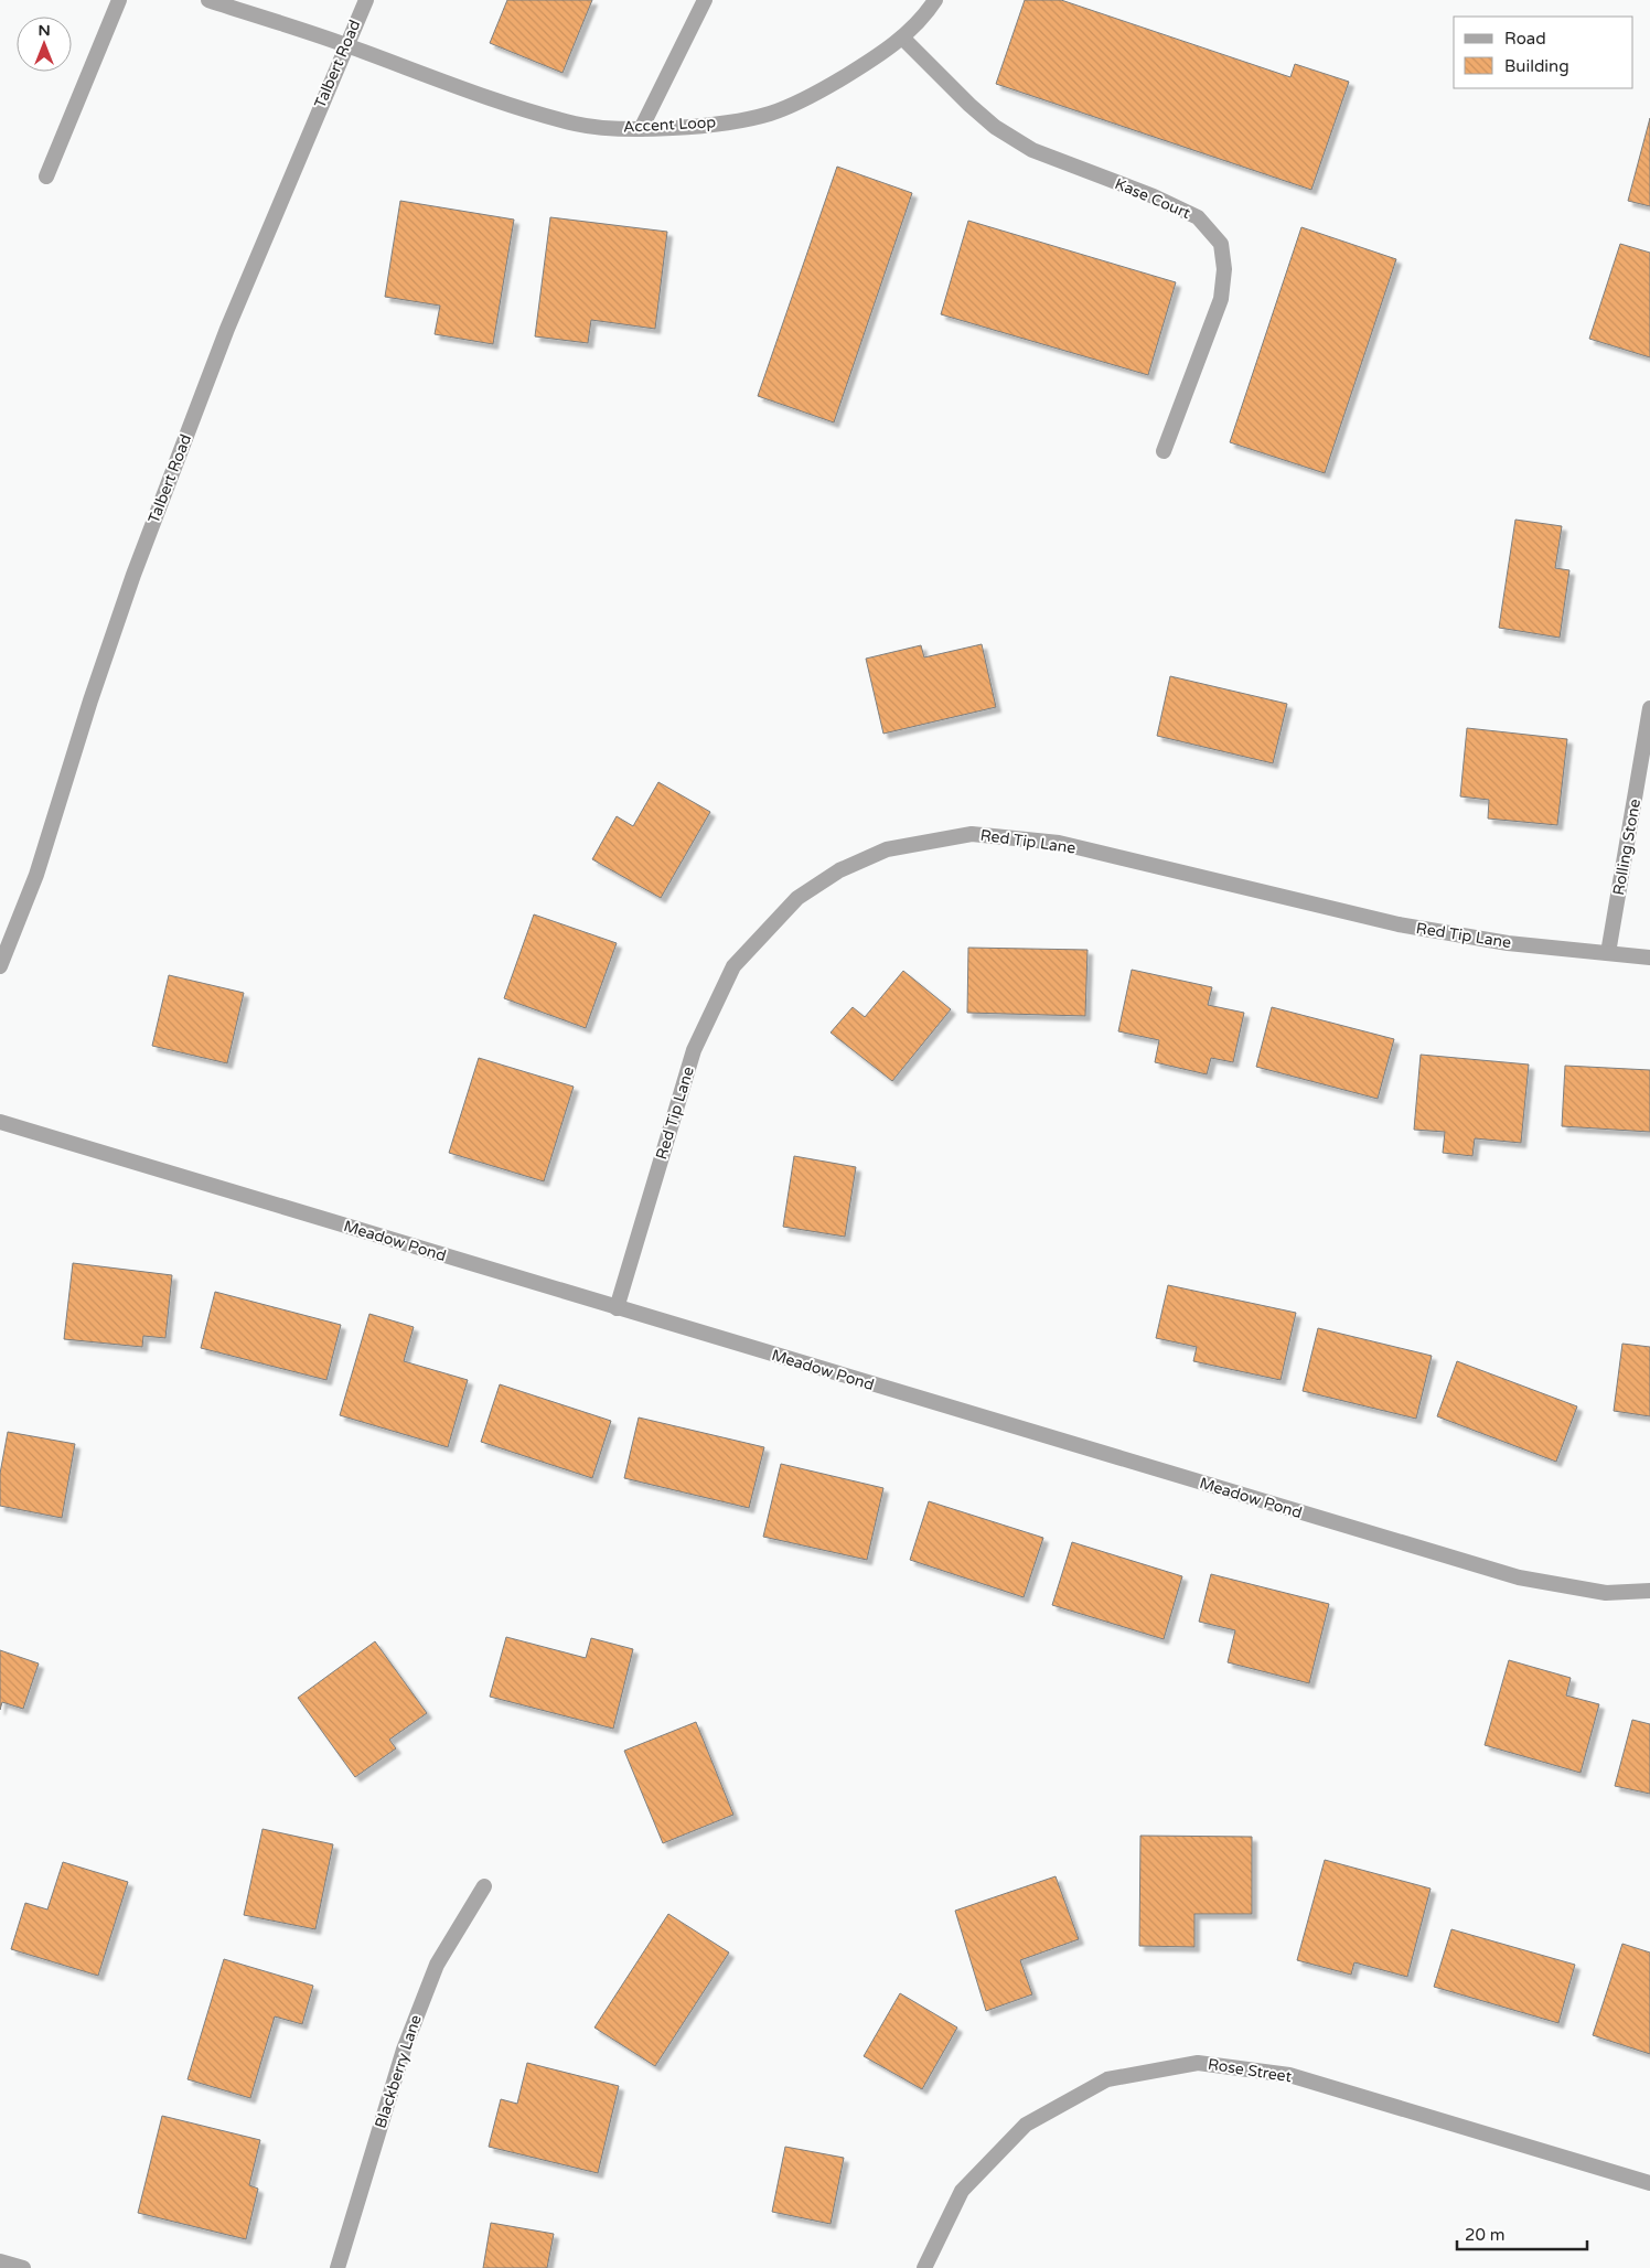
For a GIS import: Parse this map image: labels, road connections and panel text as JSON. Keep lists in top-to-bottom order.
{
  "streets": {
    "street": [
      "Talbert Road",
      "Accent Loop",
      "Kase Court",
      "Red Tip Lane",
      "Rolling Stone",
      "Meadow Pond",
      "Rose Street",
      "Blackberry Lane"
    ]
  },
  "crossings": [
    ["Talbert Road", "Accent Loop"],
    ["Accent Loop", "Kase Court"],
    ["Red Tip Lane", "Rolling Stone"],
    ["Red Tip Lane", "Meadow Pond"]
  ],
  "legend": ["Road", "Building"],
  "scale_bar": "20 m",
  "north": "top"
}
